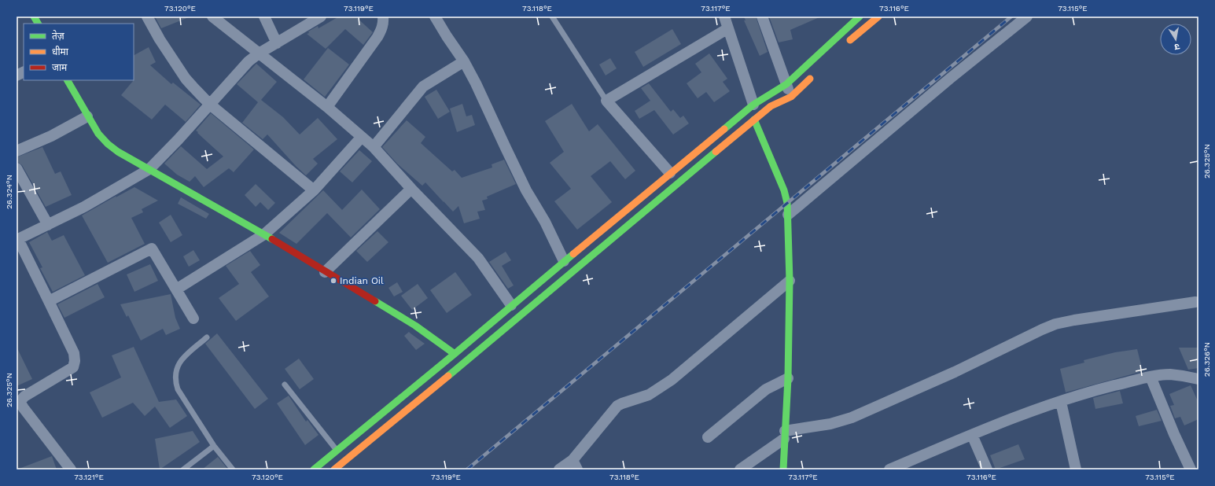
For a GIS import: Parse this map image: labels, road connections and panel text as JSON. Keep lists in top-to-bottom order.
{
  "places": ["Indian Oil"],
  "legend": ["तेज़", "धीमा", "जाम"],
  "north": "bottom",
  "coordinates": [
    "73.120°E",
    "73.119°E",
    "73.118°E",
    "73.117°E",
    "73.116°E",
    "73.115°E",
    "26.325°N",
    "26.324°N",
    "26.326°N",
    "73.121°E"
  ]
}
